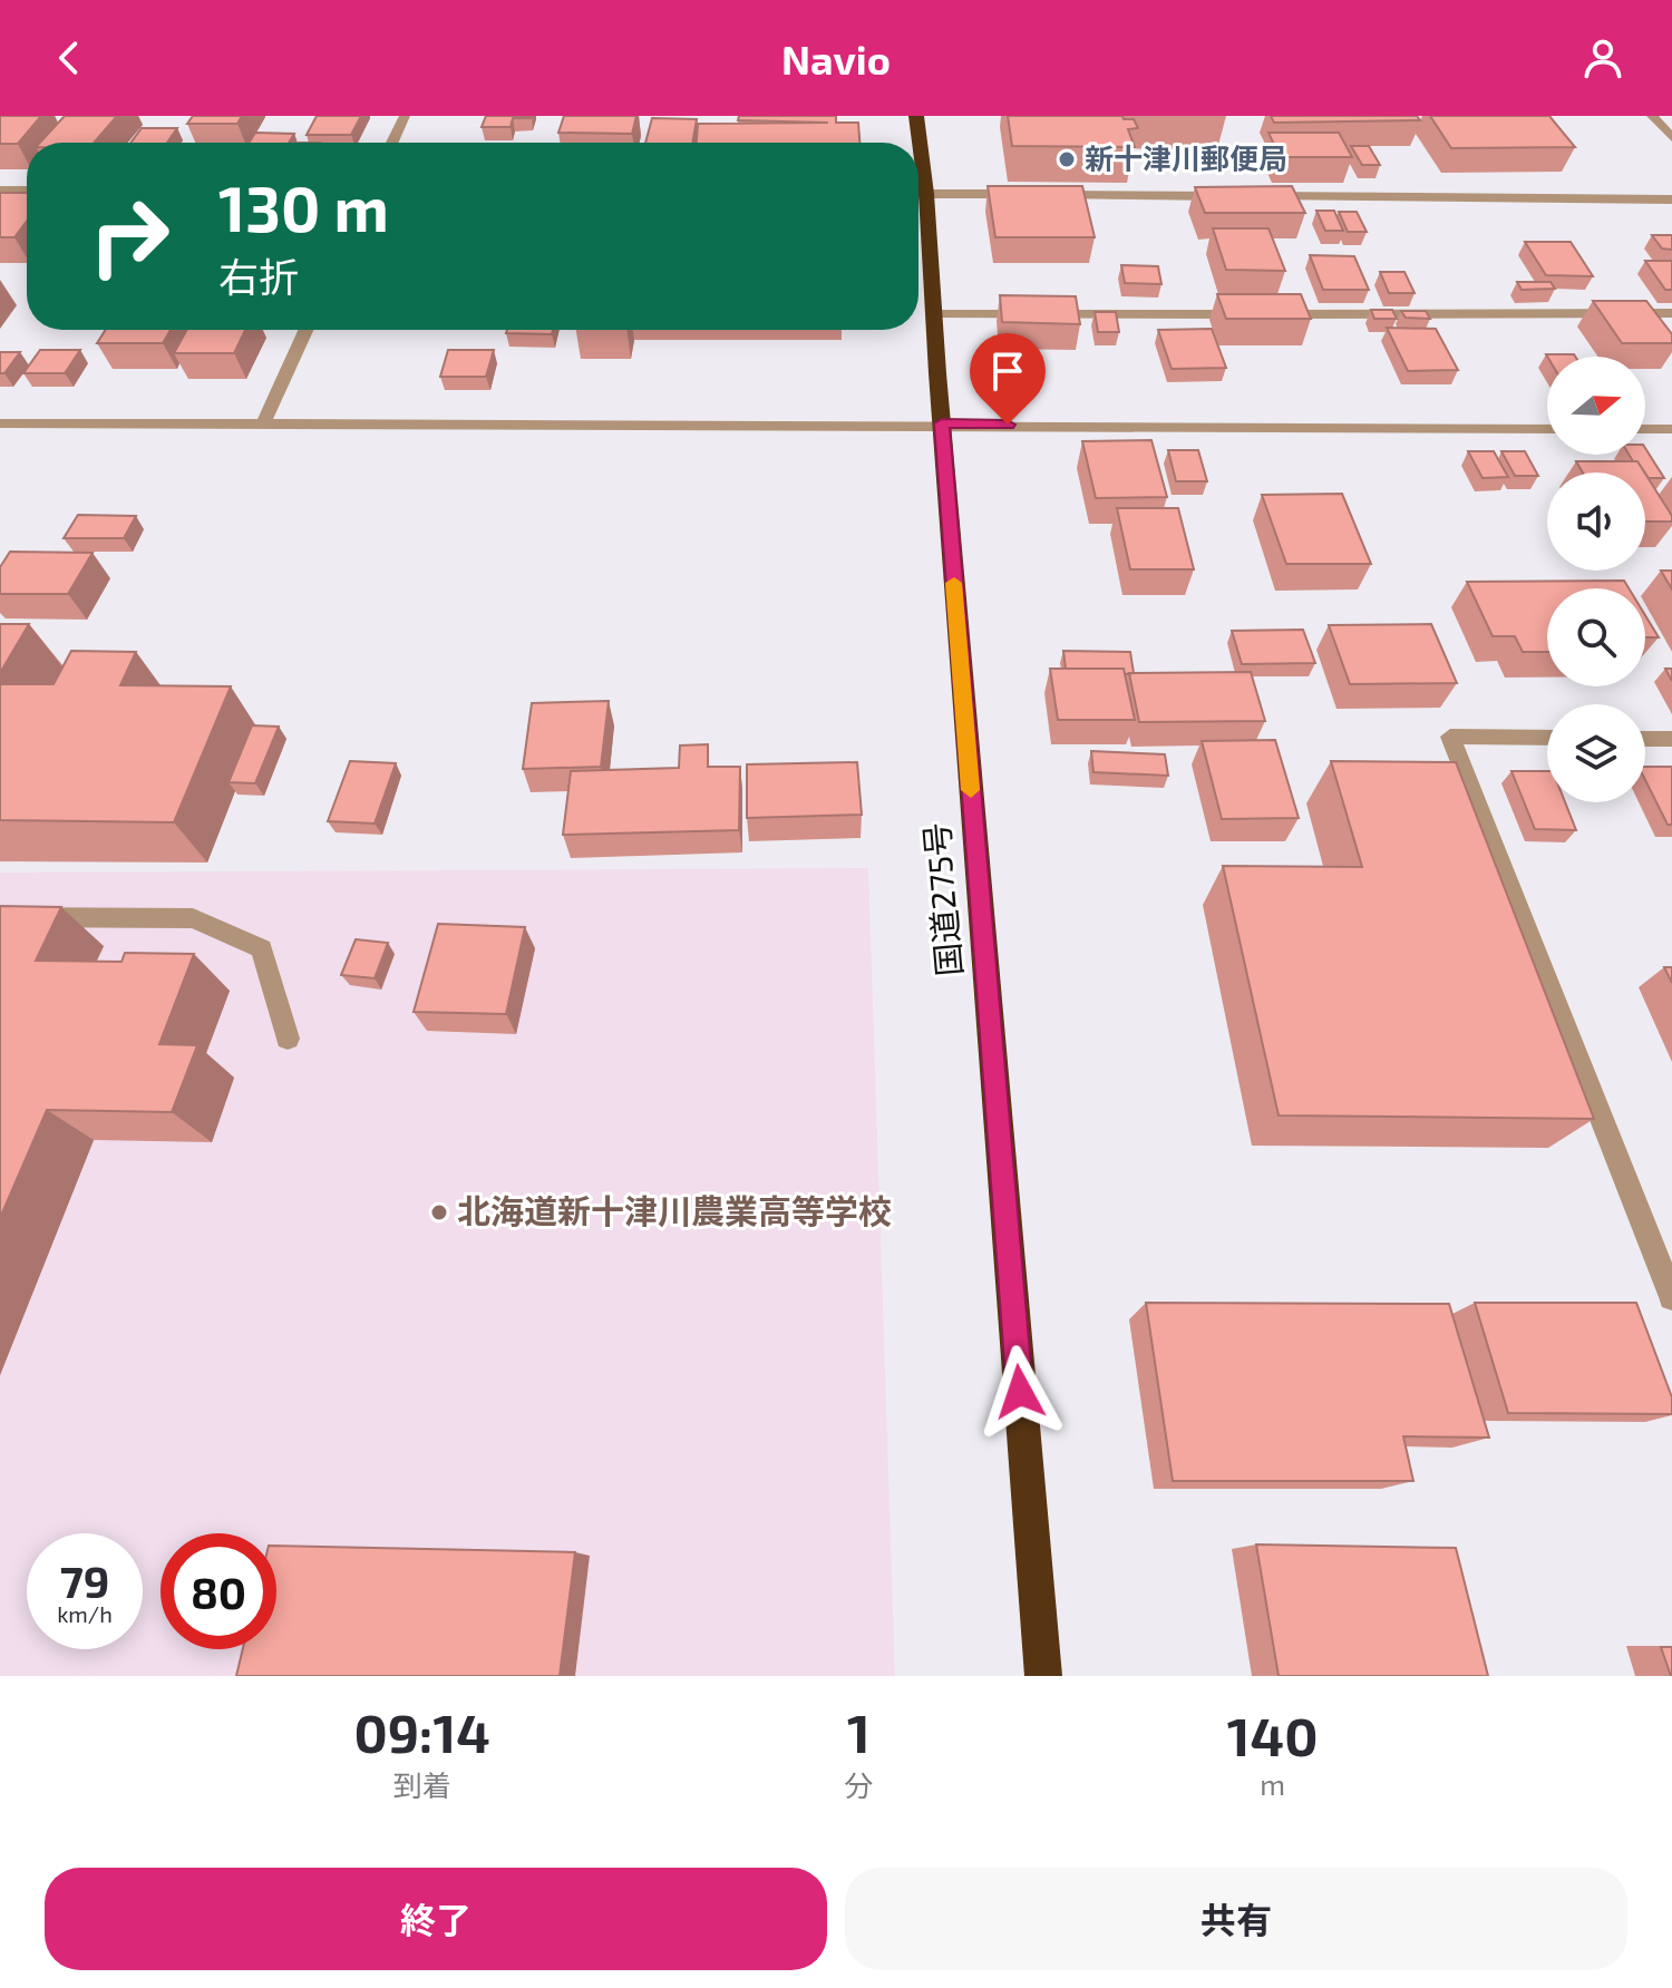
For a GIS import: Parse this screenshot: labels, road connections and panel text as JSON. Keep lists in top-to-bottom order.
{
  "streets": {
    "highway": ["国道275号"]
  },
  "places": ["新十津川郵便局", "北海道新十津川農業高等学校"],
  "north": "right",
  "page": {
    "header": "Navio",
    "turn": ["130 m", "右折"],
    "speed": "79 km/h",
    "limit": "80",
    "eta": [
      "09:14",
      "到着",
      "1",
      "分",
      "140",
      "m"
    ],
    "buttons": ["終了", "共有"]
  }
}
